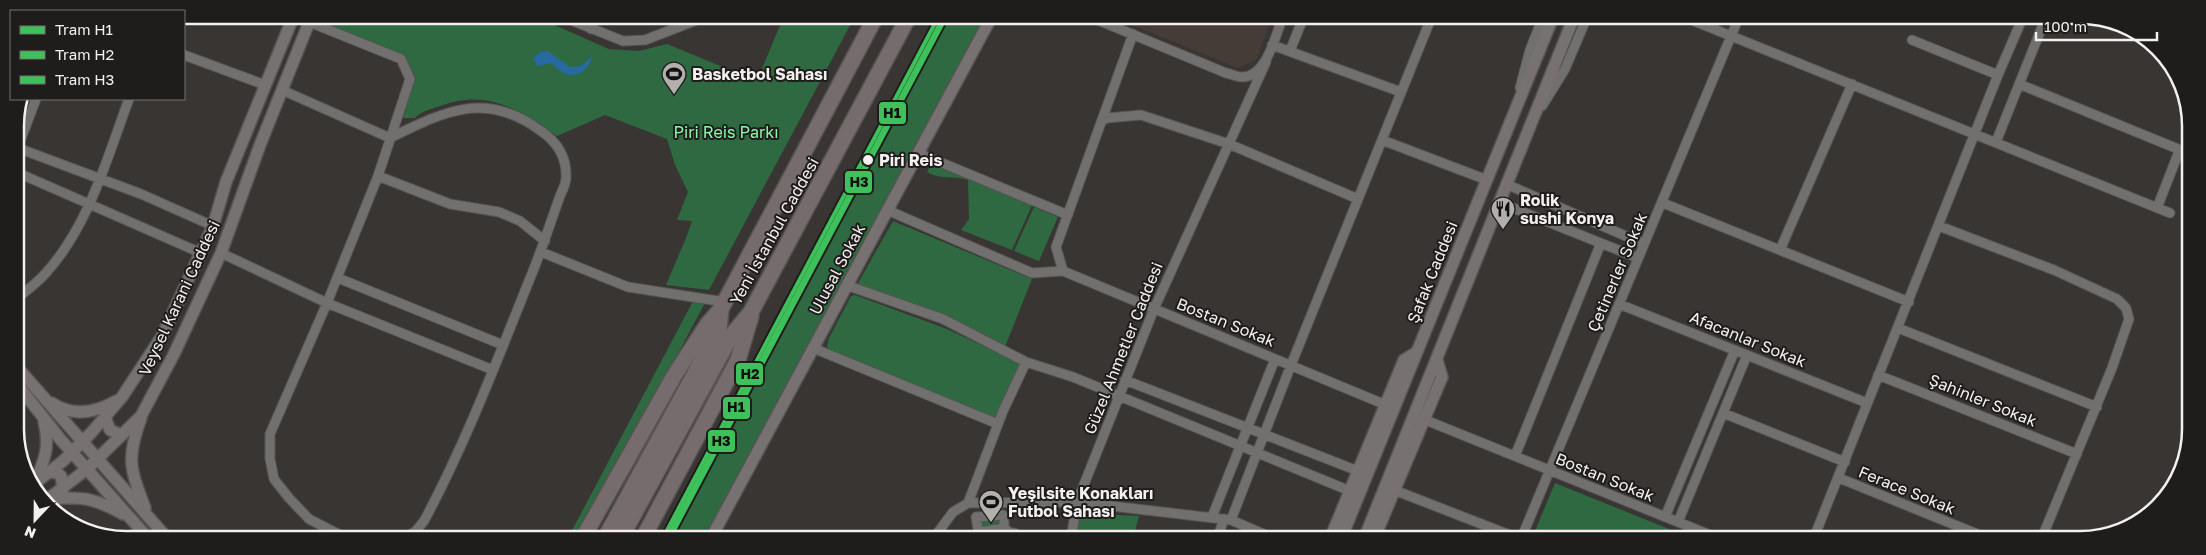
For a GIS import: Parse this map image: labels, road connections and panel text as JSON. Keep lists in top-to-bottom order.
{
  "streets": {
    "highway": ["Yeni İstanbul Caddesi"],
    "main road": ["Ulusal Sokak", "Şafak Caddesi", "Veysel Karani Caddesi"],
    "street": [
      "Çetinerler Sokak",
      "Bostan Sokak",
      "Afacanlar Sokak",
      "Güzel Ahmetler Caddesi",
      "Şahinler Sokak",
      "Ferace Sokak"
    ]
  },
  "crossings": [
    ["Ulusal Sokak", "Bostan Sokak"],
    ["Çetinerler Sokak", "Bostan Sokak"],
    ["Çetinerler Sokak", "Afacanlar Sokak"],
    ["Bostan Sokak", "Güzel Ahmetler Caddesi"]
  ],
  "parks": ["Piri Reis Parkı"],
  "places": {
    "sports": ["Basketbol Sahası", "Yeşilsite Konakları Futbol Sahası"],
    "other": ["Piri Reis"],
    "restaurant": ["Rolik sushi Konya"]
  },
  "lines": ["tram line H1", "tram line H2", "tram line H3"],
  "legend": ["Tram H1", "Tram H2", "Tram H3"],
  "scale_bar": "100 m",
  "north": "bottom"
}
